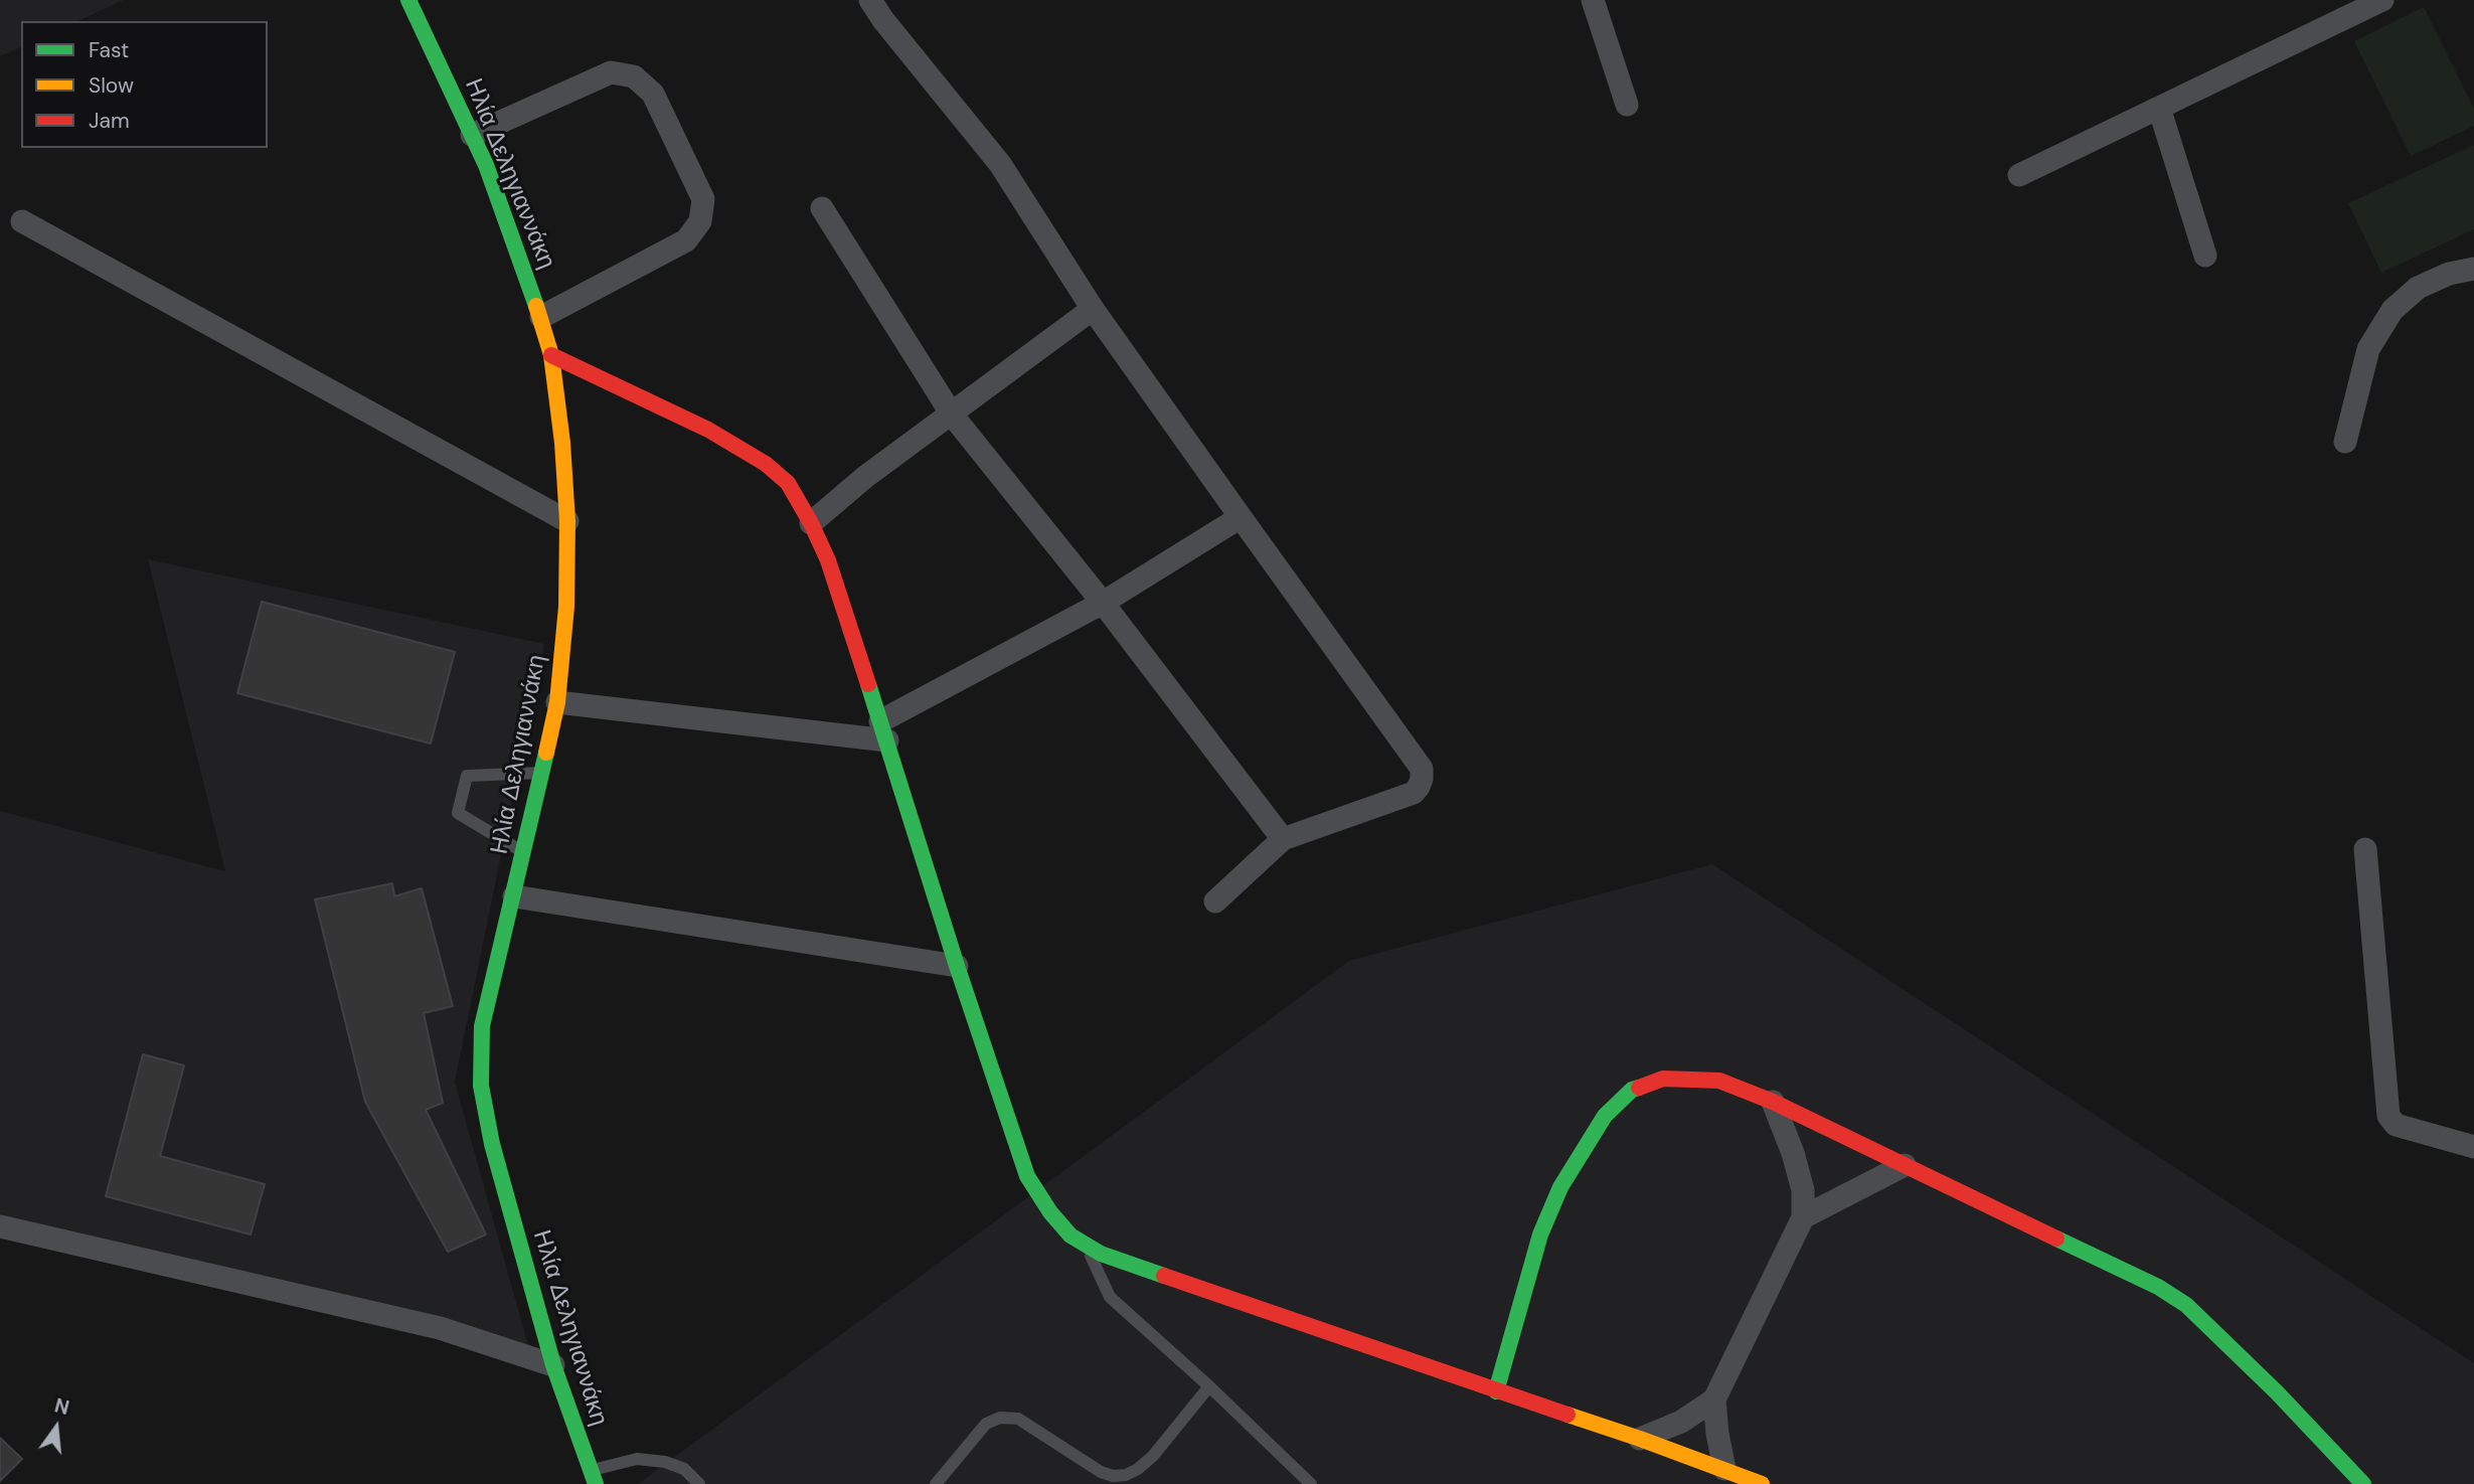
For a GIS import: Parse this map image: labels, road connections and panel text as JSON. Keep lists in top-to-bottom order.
{
  "streets": {
    "street": ["Ηλία Δεληγιαννάκη"]
  },
  "legend": ["Fast", "Slow", "Jam"],
  "north": "top"
}
